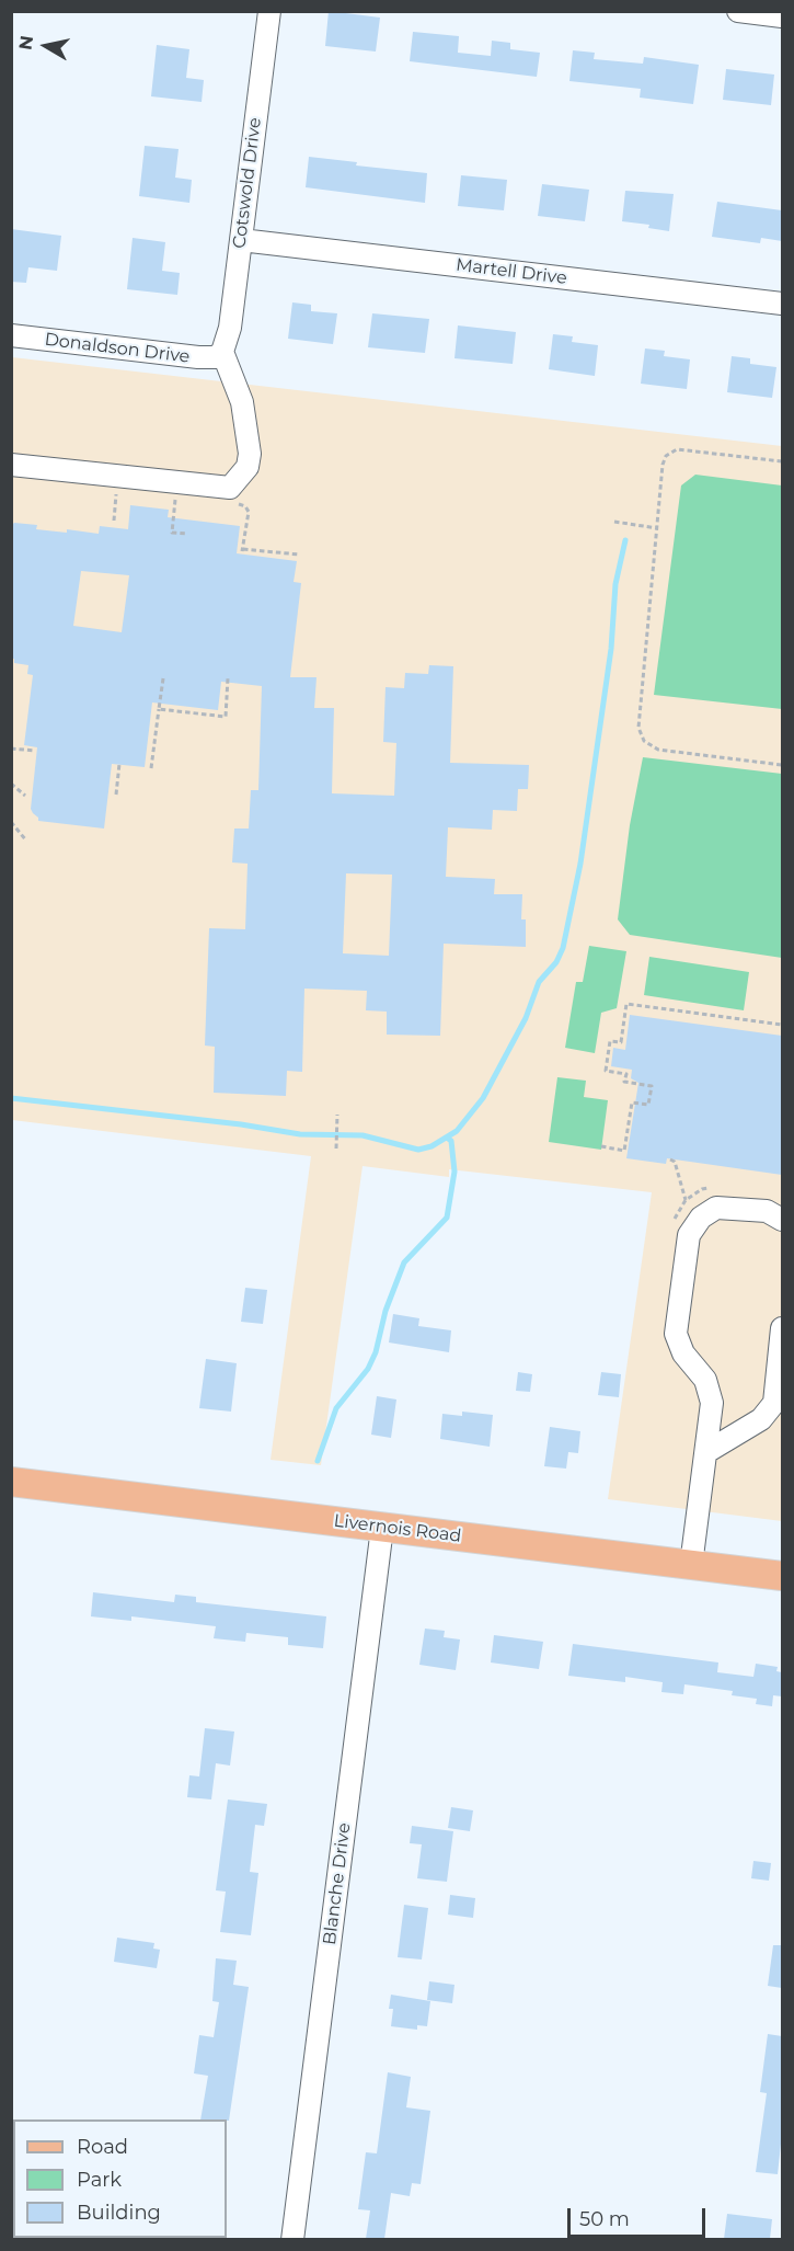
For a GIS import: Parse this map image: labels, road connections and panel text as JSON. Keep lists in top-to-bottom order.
{
  "streets": {
    "main road": ["Livernois Road"],
    "street": [
      "Cotswold Drive",
      "Martell Drive",
      "Donaldson Drive",
      "Blanche Drive"
    ]
  },
  "crossings": [
    ["Cotswold Drive", "Martell Drive"],
    ["Cotswold Drive", "Donaldson Drive"],
    ["Livernois Road", "Blanche Drive"]
  ],
  "legend": ["Road", "Park", "Building"],
  "scale_bar": "50 m",
  "north": "left"
}
